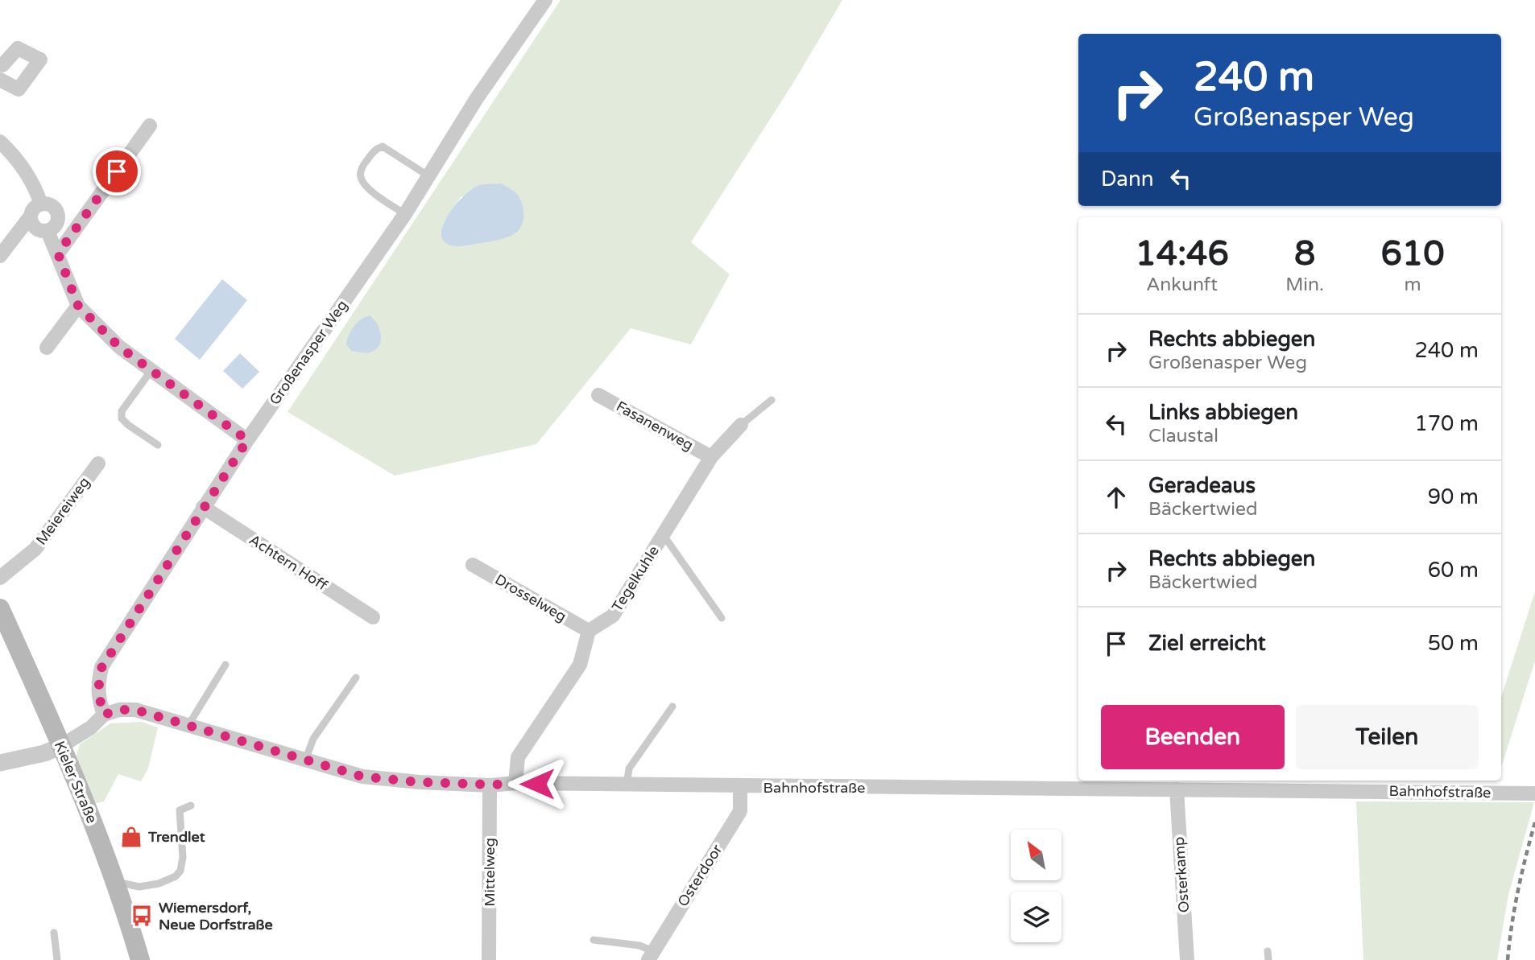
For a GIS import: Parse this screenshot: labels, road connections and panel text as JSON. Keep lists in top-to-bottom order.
{
  "streets": {
    "main road": ["Kieler Straße"],
    "street": [
      "Großenasper Weg",
      "Fasanenweg",
      "Meiereiweg",
      "Achtern Hoff",
      "Tegelkuhle",
      "Drosselweg",
      "Bahnhofstraße",
      "Mittelweg",
      "Osterkamp",
      "Osterdoor"
    ]
  },
  "crossings": [
    ["Großenasper Weg", "Achtern Hoff"],
    ["Großenasper Weg", "Bahnhofstraße"],
    ["Fasanenweg", "Tegelkuhle"],
    ["Tegelkuhle", "Drosselweg"],
    ["Bahnhofstraße", "Mittelweg"],
    ["Bahnhofstraße", "Osterkamp"],
    ["Bahnhofstraße", "Osterdoor"]
  ],
  "places": {
    "shop": ["Trendlet"],
    "bus stop": ["Wiemersdorf, Neue Dorfstraße"]
  },
  "north": "top left",
  "page": {
    "turn": ["240 m", "Großenasper Weg"],
    "then": "Dann",
    "eta": [
      "14:46",
      "Ankunft",
      "8",
      "Min.",
      "610",
      "m"
    ],
    "list": [
      {
        "name": "Rechts abbiegen",
        "note": "Großenasper Weg",
        "value": "240 m"
      },
      {
        "name": "Links abbiegen",
        "note": "Claustal",
        "value": "170 m"
      },
      {
        "name": "Geradeaus",
        "note": "Bäckertwied",
        "value": "90 m"
      },
      {
        "name": "Rechts abbiegen",
        "note": "Bäckertwied",
        "value": "60 m"
      },
      {
        "name": "Ziel erreicht",
        "value": "50 m"
      }
    ],
    "buttons": ["Beenden", "Teilen"]
  }
}
